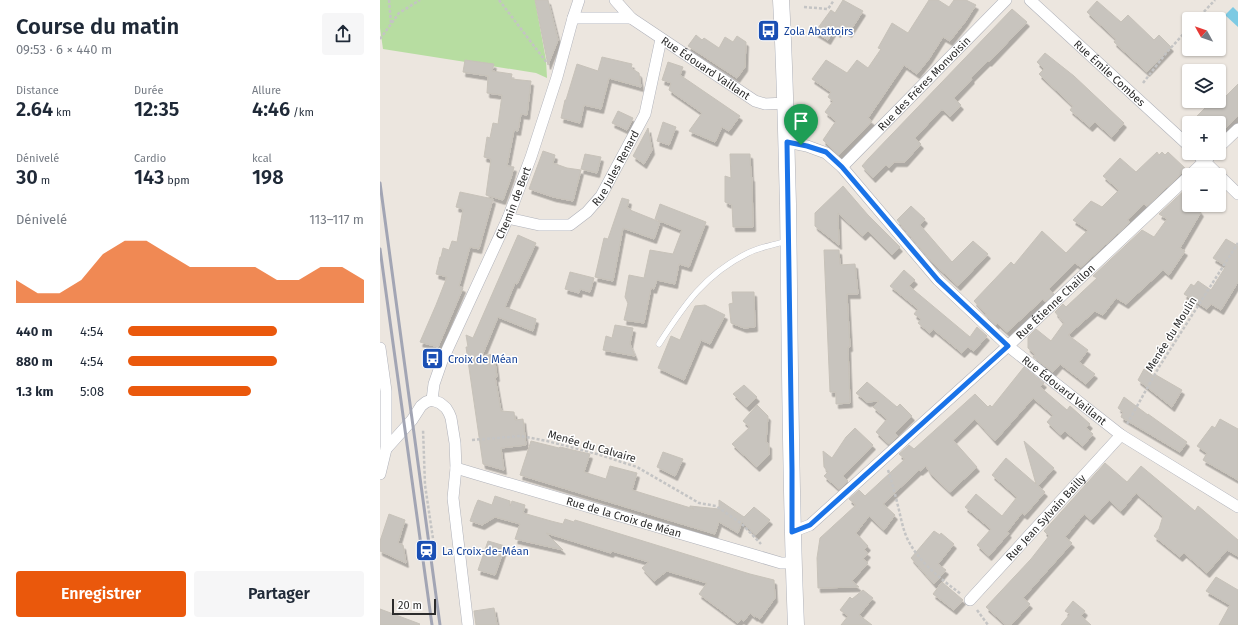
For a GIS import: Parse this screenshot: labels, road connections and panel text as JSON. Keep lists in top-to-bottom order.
{
  "streets": {
    "street": [
      "Rue Édouard Vaillant",
      "Rue Émile Combes",
      "Rue des Frères Monvoisin",
      "Rue Jules Renard",
      "Chemin de Bert",
      "Rue Étienne Chaillon",
      "Rue Jean Sylvain Bailly",
      "Rue de la Croix de Méan"
    ],
    "path": ["Menée du Moulin", "Menée du Calvaire"]
  },
  "crossings": [
    ["Rue Édouard Vaillant", "Rue des Frères Monvoisin"],
    ["Rue Édouard Vaillant", "Rue Jules Renard"],
    ["Rue Édouard Vaillant", "Rue Étienne Chaillon"],
    ["Rue Édouard Vaillant", "Menée du Moulin"],
    ["Rue Édouard Vaillant", "Rue Jean Sylvain Bailly"],
    ["Rue Jules Renard", "Chemin de Bert"],
    ["Menée du Moulin", "Rue Jean Sylvain Bailly"]
  ],
  "places": {
    "bus stop": ["Zola Abattoirs", "Croix de Méan"],
    "station": ["La Croix-de-Méan"]
  },
  "scale_bar": "20 m",
  "north": "top left",
  "page": {
    "heading": ["Course du matin", "09:53 · 6 × 440 m"],
    "map_buttons": ["+", "−"],
    "stats": [
      ["Distance", "2.64 km"],
      ["Durée", "12:35"],
      ["Allure", "4:46 /km"],
      ["Dénivelé", "30 m"],
      ["Cardio", "143 bpm"],
      ["kcal", "198"]
    ],
    "chart": ["Dénivelé", "113–117 m"],
    "list": [
      {
        "name": "440 m",
        "note": "4:54"
      },
      {
        "name": "880 m",
        "note": "4:54"
      },
      {
        "name": "1.3 km",
        "note": "5:08"
      }
    ],
    "buttons": ["Enregistrer", "Partager"],
    "scale": "20 m"
  }
}
